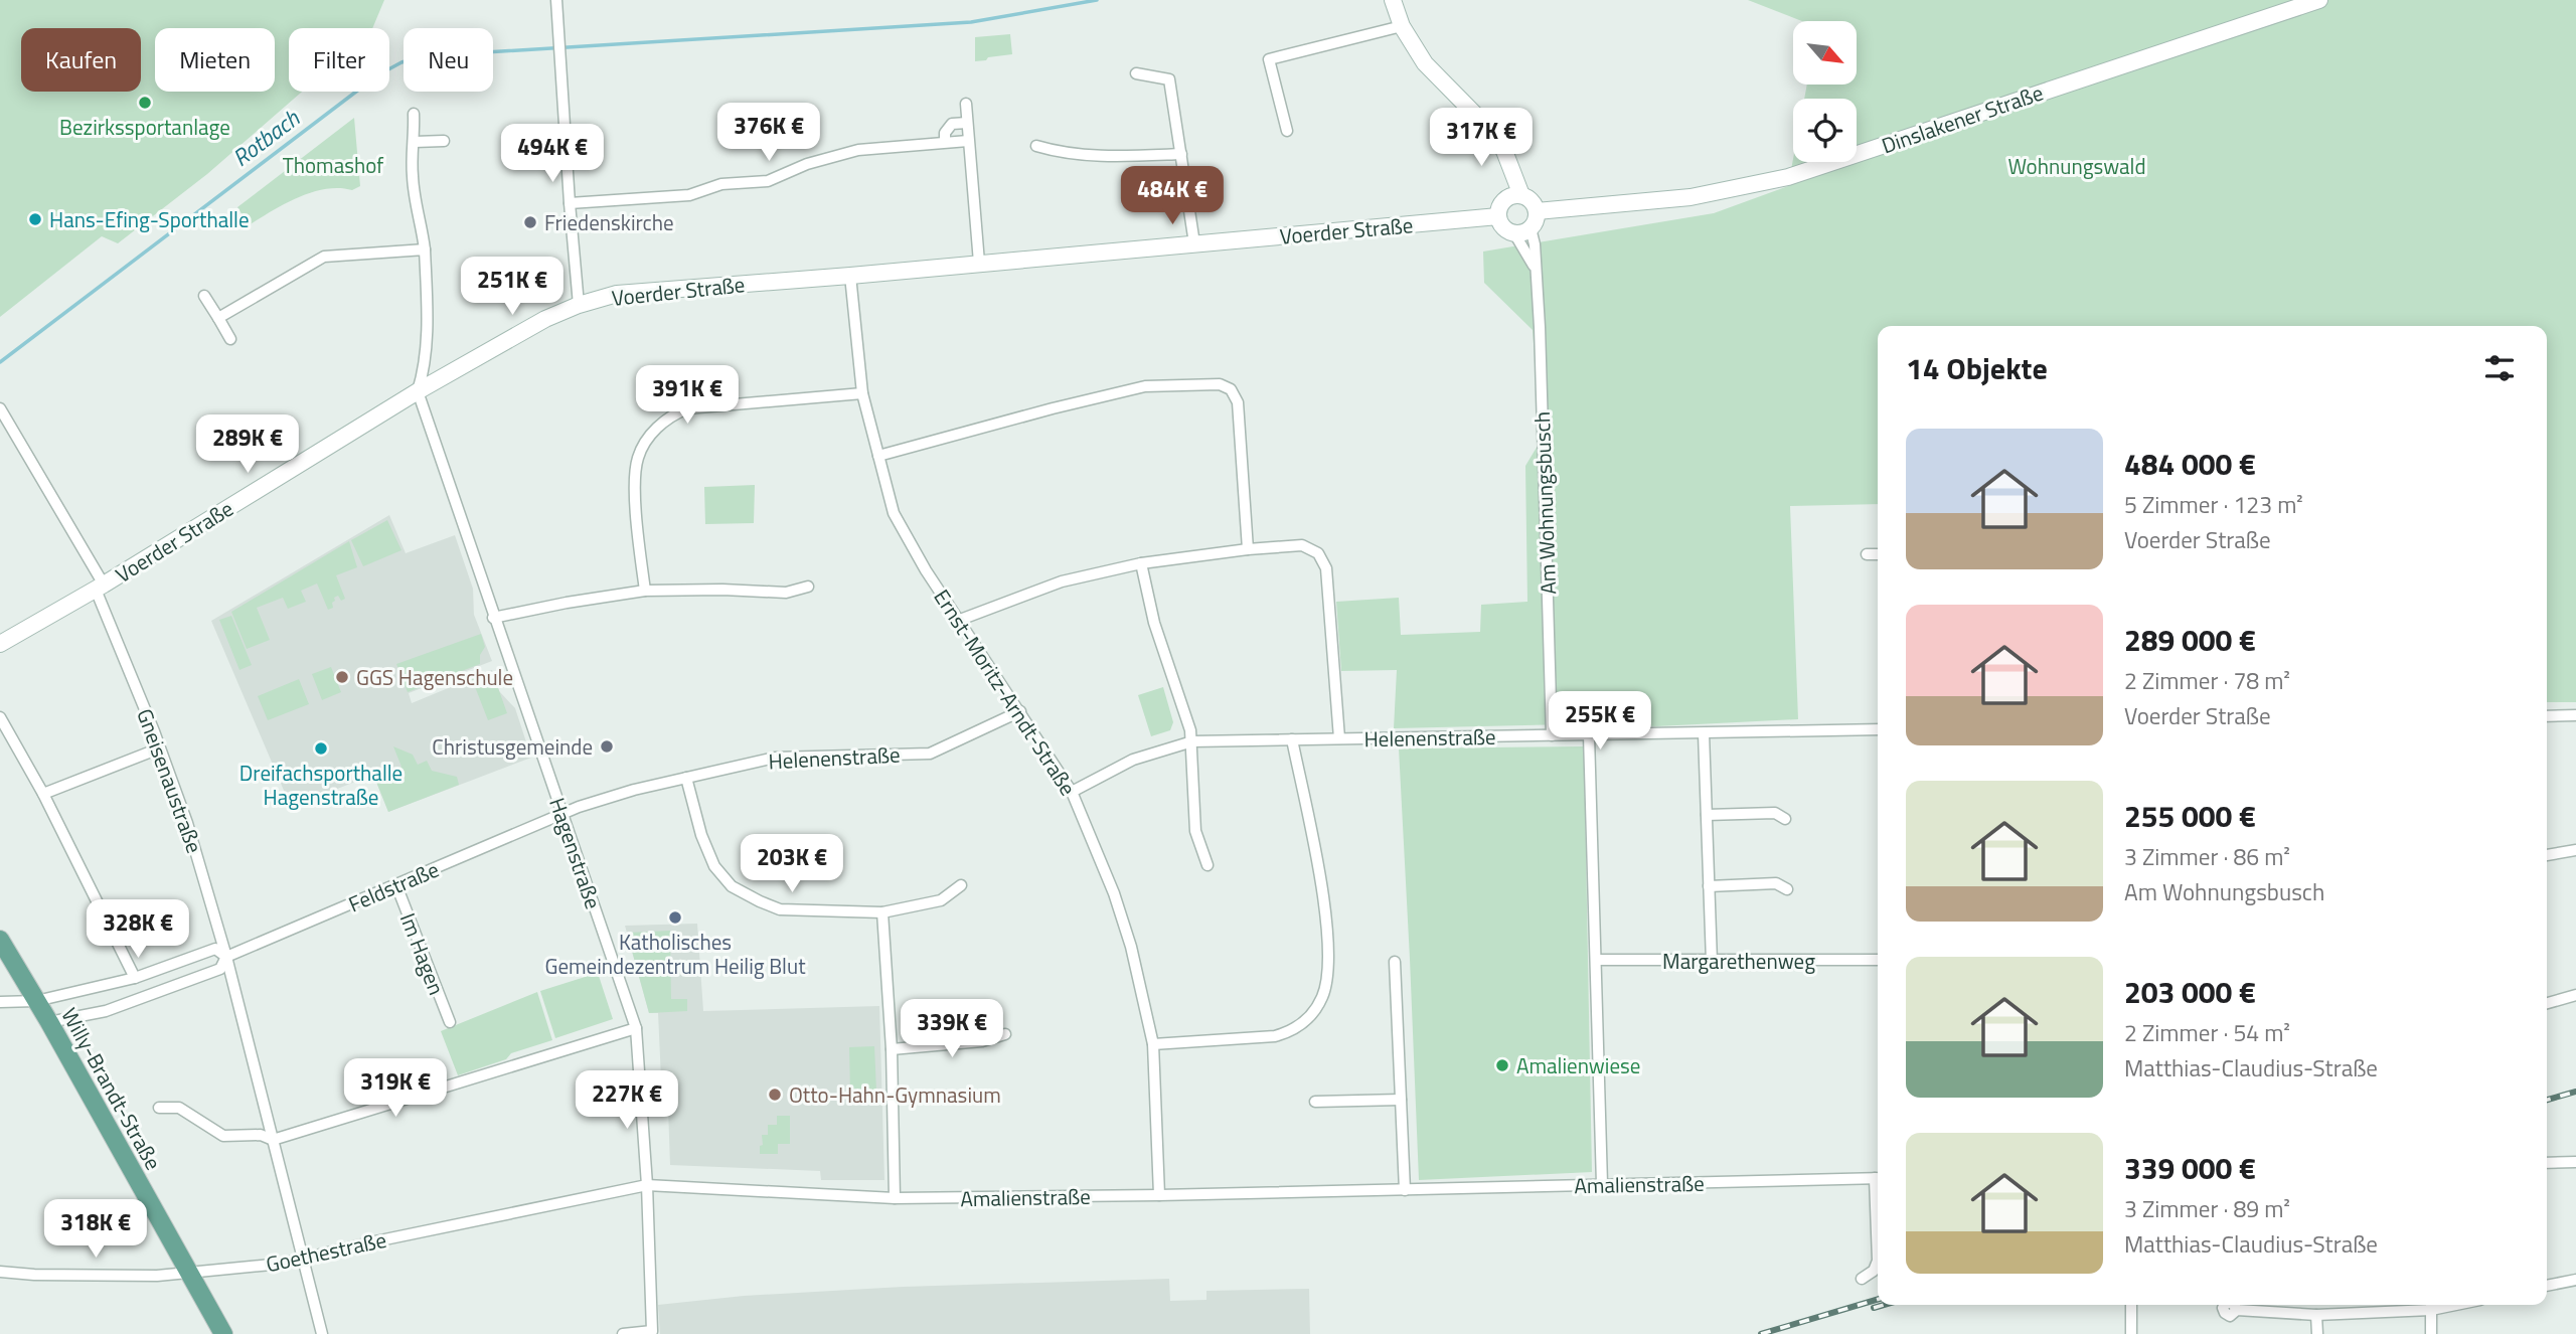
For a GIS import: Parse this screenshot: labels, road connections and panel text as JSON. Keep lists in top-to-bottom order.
{
  "streets": {
    "main road": ["Dinslakener Straße", "Voerder Straße", "Willy-Brandt-Straße"],
    "street": [
      "Am Wohnungsbusch",
      "Ernst-Moritz-Arndt-Straße",
      "Helenenstraße",
      "Gneisenaustraße",
      "Hagenstraße",
      "Feldstraße",
      "Im Hagen",
      "Margarethenweg",
      "Amalienstraße",
      "Goethestraße"
    ]
  },
  "crossings": [
    ["Dinslakener Straße", "Voerder Straße"],
    ["Dinslakener Straße", "Am Wohnungsbusch"],
    ["Voerder Straße", "Am Wohnungsbusch"],
    ["Voerder Straße", "Ernst-Moritz-Arndt-Straße"],
    ["Voerder Straße", "Gneisenaustraße"],
    ["Voerder Straße", "Hagenstraße"],
    ["Am Wohnungsbusch", "Helenenstraße"],
    ["Ernst-Moritz-Arndt-Straße", "Helenenstraße"],
    ["Ernst-Moritz-Arndt-Straße", "Amalienstraße"],
    ["Helenenstraße", "Hagenstraße"],
    ["Helenenstraße", "Feldstraße"],
    ["Gneisenaustraße", "Feldstraße"],
    ["Gneisenaustraße", "Goethestraße"],
    ["Hagenstraße", "Feldstraße"],
    ["Hagenstraße", "Amalienstraße"],
    ["Hagenstraße", "Goethestraße"],
    ["Feldstraße", "Im Hagen"],
    ["Feldstraße", "Willy-Brandt-Straße"],
    ["Willy-Brandt-Straße", "Goethestraße"],
    ["Amalienstraße", "Goethestraße"]
  ],
  "water": ["Rotbach"],
  "parks": ["Thomashof", "Wohnungswald"],
  "places": [
    "Bezirkssportanlage",
    "Hans-Efing-Sporthalle",
    "Friedenskirche",
    "GGS Hagenschule",
    "Christusgemeinde",
    "Dreifachsporthalle Hagenstraße",
    "Katholisches Gemeindezentrum Heilig Blut",
    "Amalienwiese",
    "Otto-Hahn-Gymnasium"
  ],
  "north": "bottom right",
  "page": {
    "chip": [
      "Kaufen",
      "Mieten",
      "Filter",
      "Neu"
    ],
    "price": [
      "376K €",
      "317K €",
      "494K €",
      "484K €",
      "251K €",
      "391K €",
      "289K €",
      "255K €",
      "203K €",
      "328K €",
      "339K €",
      "319K €",
      "227K €",
      "318K €"
    ],
    "heading": "14 Objekte",
    "list": [
      {
        "name": "484 000 €",
        "note": "5 Zimmer · 123 m² · Voerder Straße"
      },
      {
        "name": "289 000 €",
        "note": "2 Zimmer · 78 m² · Voerder Straße"
      },
      {
        "name": "255 000 €",
        "note": "3 Zimmer · 86 m² · Am Wohnungsbusch"
      },
      {
        "name": "203 000 €",
        "note": "2 Zimmer · 54 m² · Matthias-Claudius-Straße"
      },
      {
        "name": "339 000 €",
        "note": "3 Zimmer · 89 m² · Matthias-Claudius-Straße"
      }
    ]
  }
}
